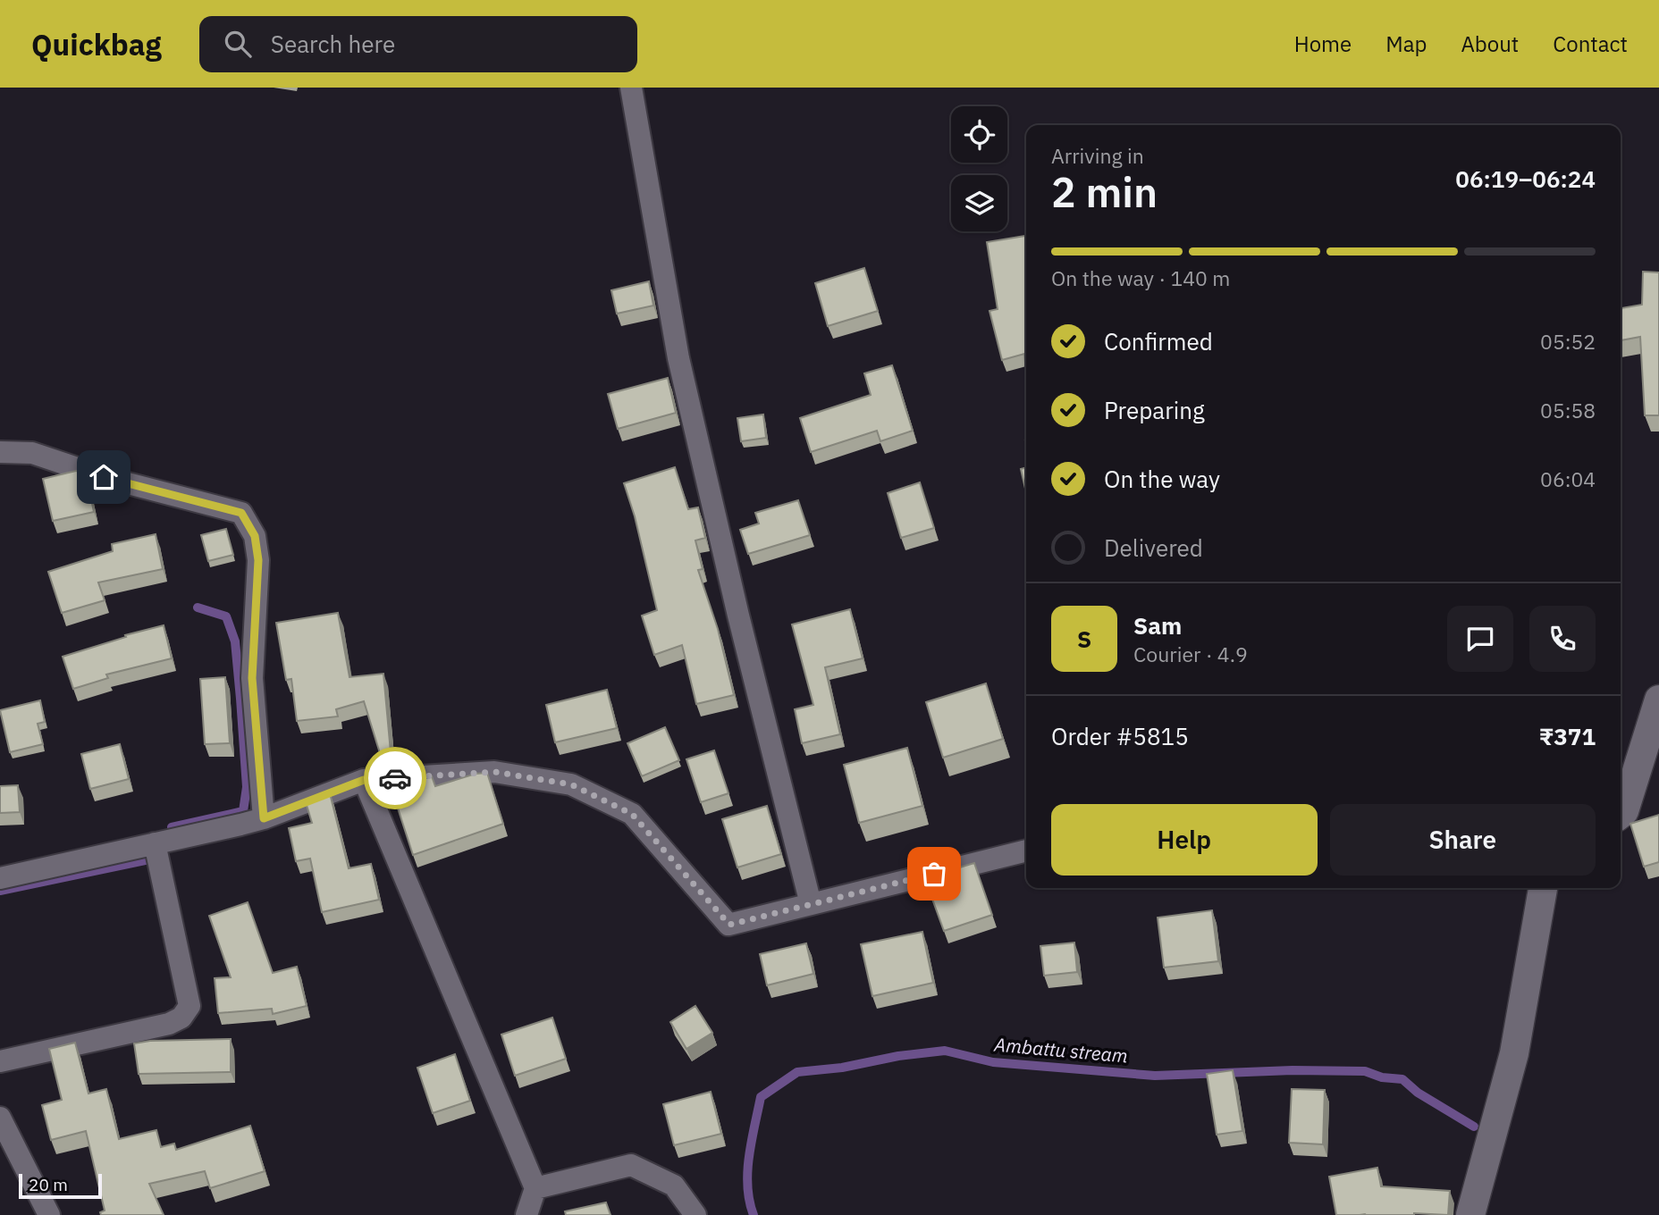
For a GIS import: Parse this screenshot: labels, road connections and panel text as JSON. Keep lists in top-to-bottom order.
{
  "water": ["Ambattu stream"],
  "scale_bar": "20 m",
  "page": {
    "header": "Quickbag",
    "search": "Search here",
    "nav": [
      "Home",
      "Map",
      "About",
      "Contact"
    ],
    "heading": ["2 min", "Arriving in", "06:19–06:24"],
    "panel": [
      "Sam",
      "Courier · 4.9",
      "Order #5815",
      "₹371"
    ],
    "bar": "On the way · 140 m",
    "list": [
      ["Confirmed", "05:52"],
      ["Preparing", "05:58"],
      ["On the way", "06:04"],
      "Delivered"
    ],
    "round": "S",
    "buttons": ["Help", "Share"],
    "scale": "20 m"
  }
}
